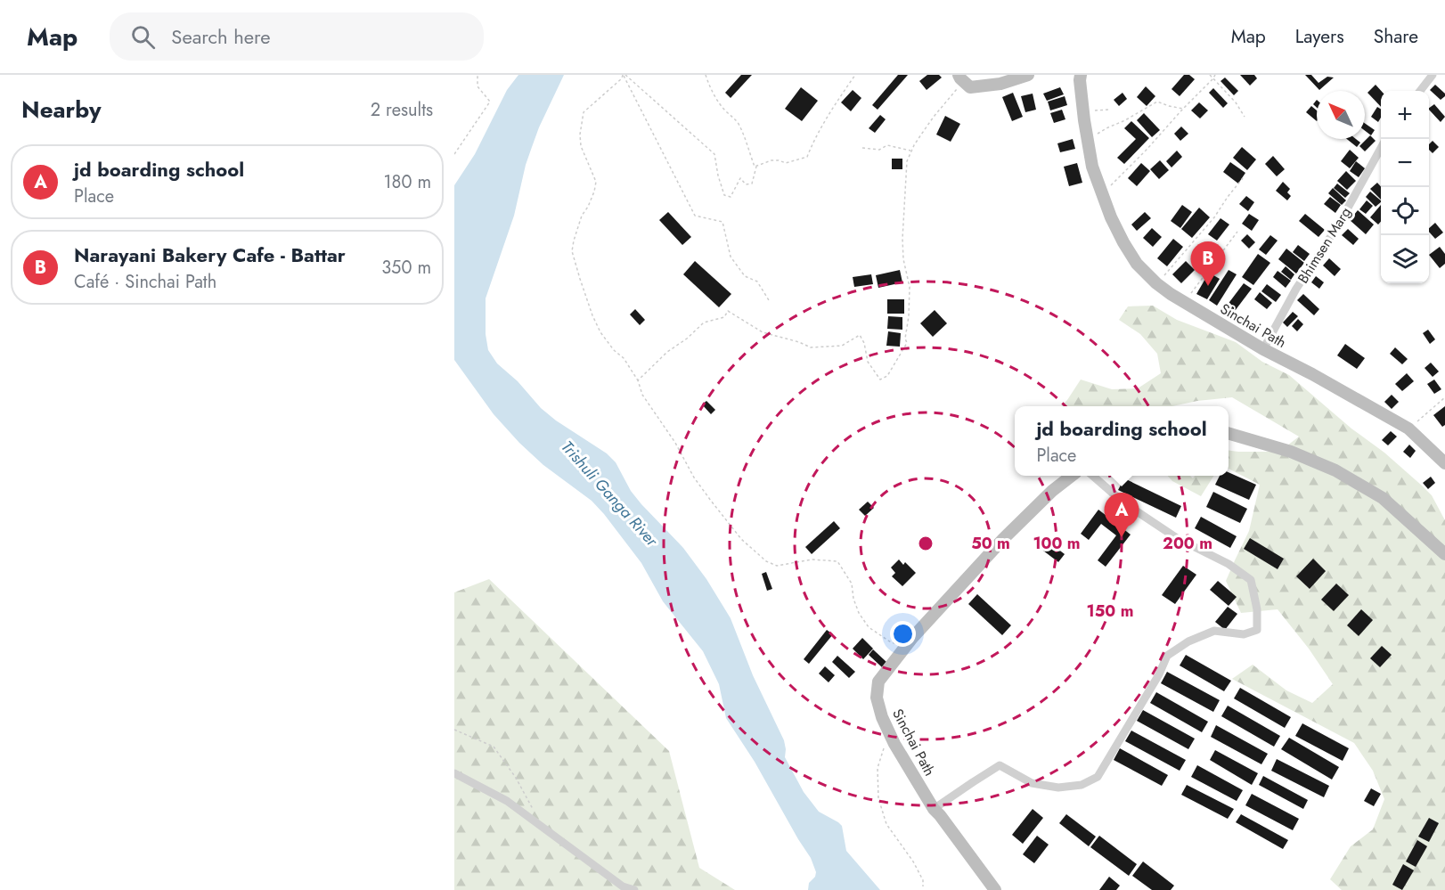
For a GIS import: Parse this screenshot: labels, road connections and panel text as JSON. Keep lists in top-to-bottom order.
{
  "streets": {
    "street": ["Bhimsen Marg", "Sinchai Path"]
  },
  "crossings": [
    ["Bhimsen Marg", "Sinchai Path"]
  ],
  "water": ["Trishuli Ganga River"],
  "north": "top left",
  "page": {
    "header": "Map",
    "search": "Search here",
    "nav": ["Map", "Layers", "Share"],
    "heading": ["Nearby", "2 results"],
    "map_buttons": ["+", "−"],
    "list": [
      {
        "mark": "A",
        "name": "jd boarding school",
        "note": "Place",
        "value": "180 m"
      },
      {
        "mark": "B",
        "name": "Narayani Bakery Cafe - Battar",
        "note": "Café · Sinchai Path",
        "value": "350 m"
      }
    ],
    "pins": ["B", "A"],
    "popup": ["jd boarding school", "Place"]
  },
  "rings": [
    "50 m",
    "100 m",
    "200 m",
    "150 m"
  ]
}
